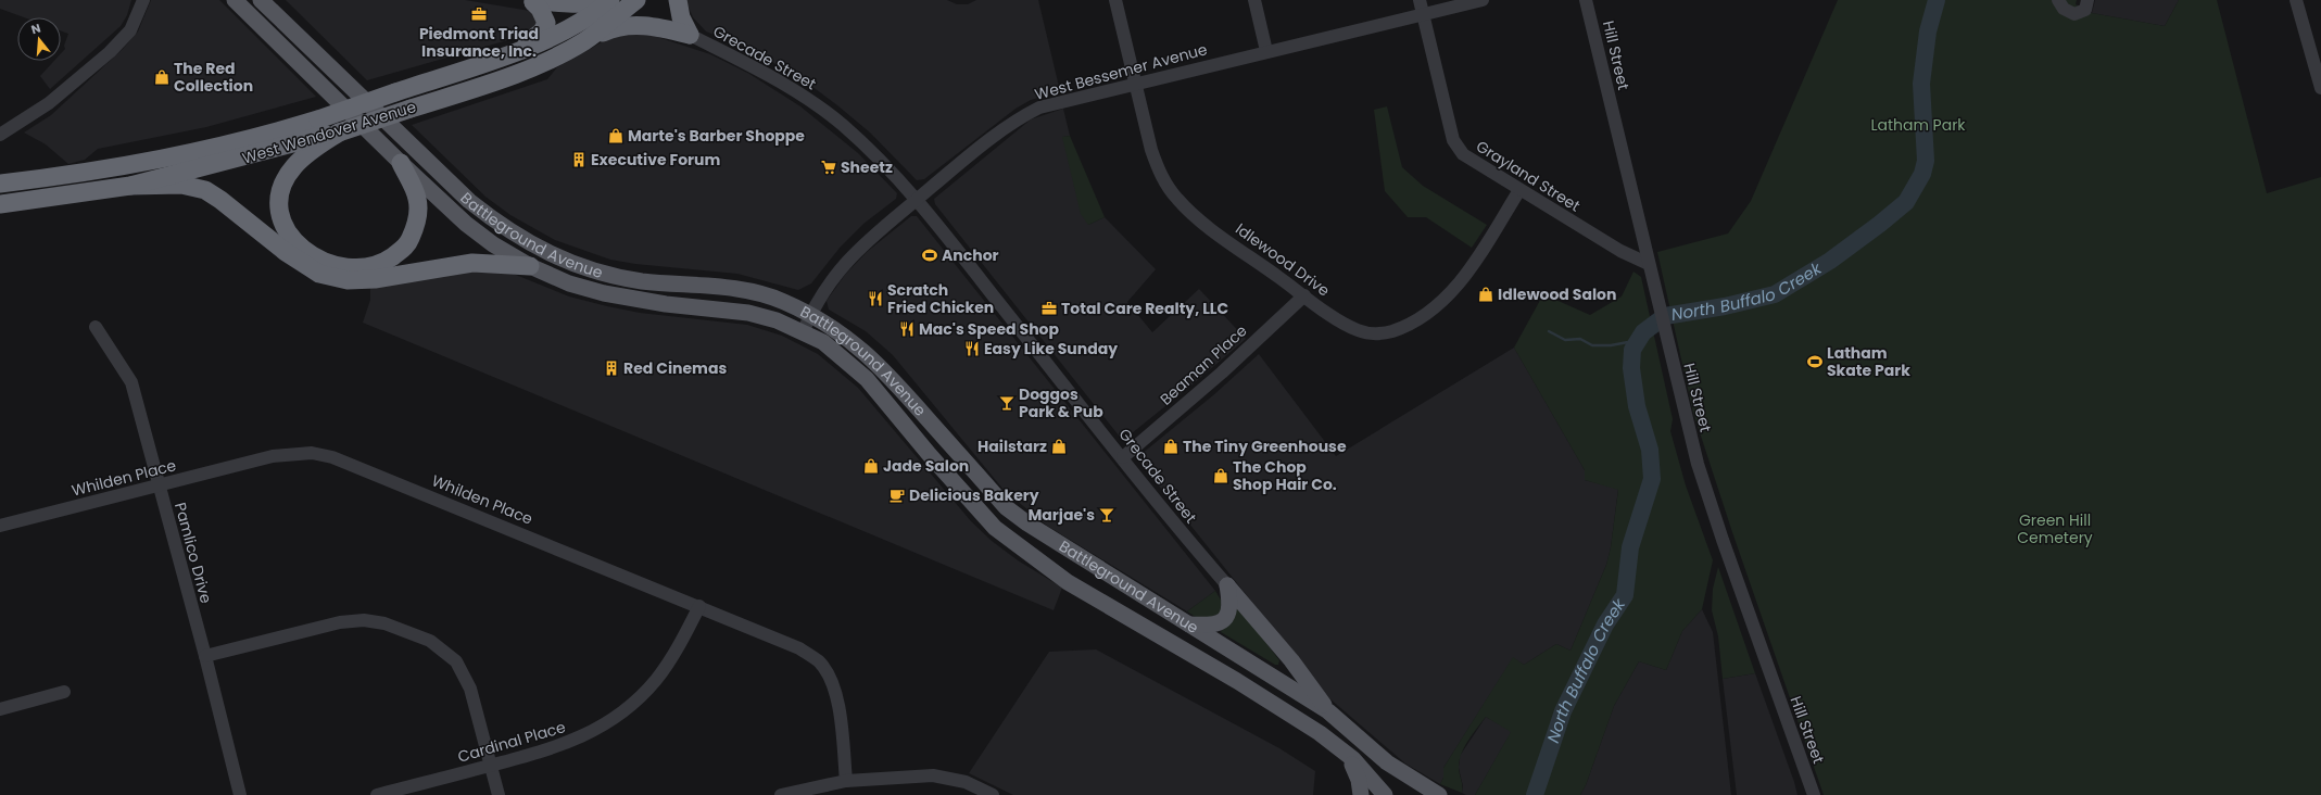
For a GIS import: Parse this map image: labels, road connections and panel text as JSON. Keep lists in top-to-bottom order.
{
  "streets": {
    "highway": ["West Wendover Avenue"],
    "main road": ["Battleground Avenue"],
    "street": [
      "Hill Street",
      "Grecade Street",
      "West Bessemer Avenue",
      "Grayland Street",
      "Idlewood Drive",
      "Beaman Place",
      "Whilden Place",
      "Pamlico Drive",
      "Cardinal Place"
    ]
  },
  "crossings": [
    ["Hill Street", "Grayland Street"],
    ["Grecade Street", "West Bessemer Avenue"],
    ["Grecade Street", "Beaman Place"],
    ["West Bessemer Avenue", "Grayland Street"],
    ["West Bessemer Avenue", "Battleground Avenue"],
    ["West Bessemer Avenue", "Idlewood Drive"],
    ["Grayland Street", "Idlewood Drive"],
    ["Idlewood Drive", "Beaman Place"],
    ["Whilden Place", "Pamlico Drive"],
    ["Whilden Place", "Cardinal Place"]
  ],
  "water": ["North Buffalo Creek"],
  "parks": ["Latham Park", "Green Hill Cemetery"],
  "places": {
    "office": ["Piedmont Triad Insurance, Inc.", "Total Care Realty, LLC"],
    "shop": [
      "The Red Collection",
      "Marte's Barber Shoppe",
      "Idlewood Salon",
      "Hailstarz",
      "The Tiny Greenhouse",
      "Jade Salon",
      "The Chop Shop Hair Co."
    ],
    "building": ["Executive Forum", "Red Cinemas"],
    "supermarket": ["Sheetz"],
    "sports": ["Anchor", "Latham Skate Park"],
    "restaurant": ["Scratch Fried Chicken", "Mac's Speed Shop", "Easy Like Sunday"],
    "bar": ["Doggos Park & Pub", "Marjae's"],
    "cafe": ["Delicious Bakery"]
  },
  "north": "top"
}
